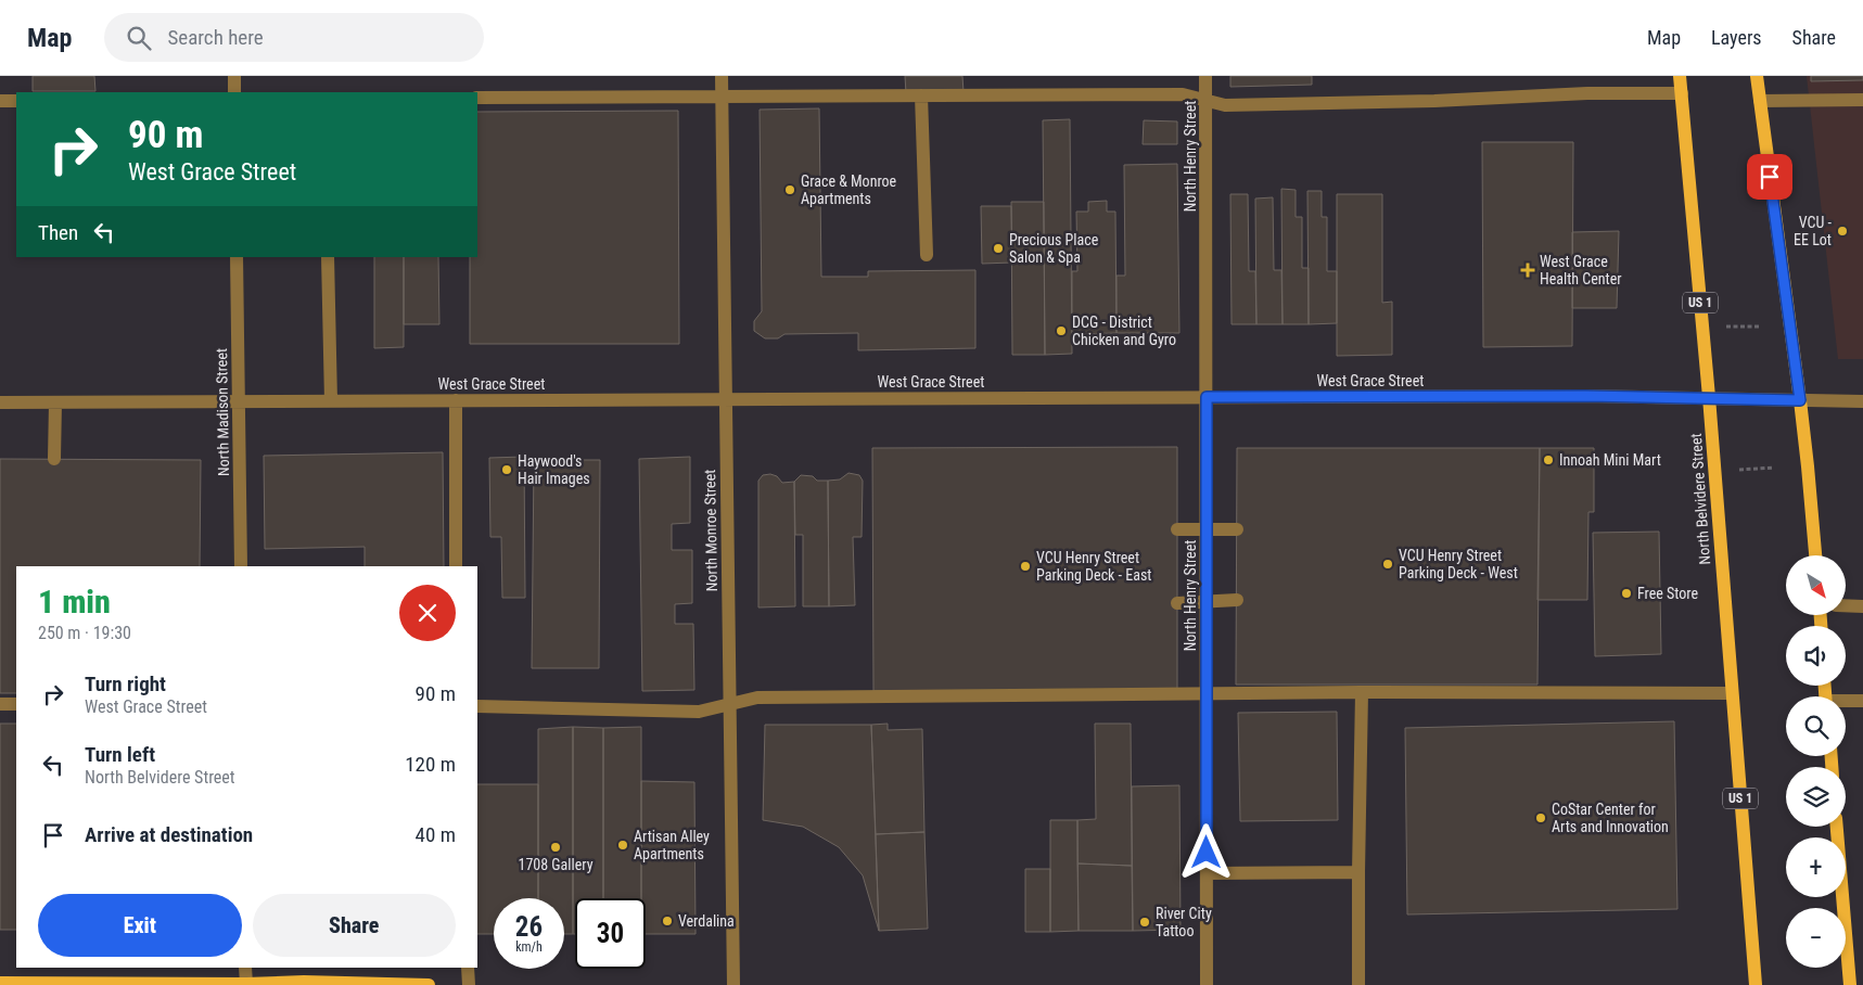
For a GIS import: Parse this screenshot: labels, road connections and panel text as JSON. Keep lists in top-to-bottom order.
{
  "streets": {
    "main road": ["US 1", "North Belvidere Street"],
    "street": [
      "North Henry Street",
      "West Grace Street",
      "North Madison Street",
      "North Monroe Street"
    ]
  },
  "crossings": [
    ["North Henry Street", "West Grace Street"],
    ["West Grace Street", "North Madison Street"],
    ["West Grace Street", "North Belvidere Street"],
    ["West Grace Street", "North Monroe Street"]
  ],
  "places": {
    "other": [
      "Grace & Monroe Apartments",
      "VCU - EE Lot",
      "Precious Place Salon & Spa",
      "DCG - District Chicken and Gyro",
      "Innoah Mini Mart",
      "Haywood's Hair Images",
      "VCU Henry Street Parking Deck - West",
      "VCU Henry Street Parking Deck - East",
      "Free Store",
      "CoStar Center for Arts and Innovation",
      "Artisan Alley Apartments",
      "1708 Gallery",
      "Verdalina",
      "River City Tattoo"
    ],
    "health": ["West Grace Health Center"]
  },
  "north": "bottom right",
  "page": {
    "header": "Map",
    "search": "Search here",
    "nav": ["Map", "Layers", "Share"],
    "turn": ["90 m", "West Grace Street"],
    "then": "Then",
    "map_buttons": ["+", "−"],
    "heading": ["1 min", "250 m · 19:30"],
    "list": [
      {
        "name": "Turn right",
        "note": "West Grace Street",
        "value": "90 m"
      },
      {
        "name": "Turn left",
        "note": "North Belvidere Street",
        "value": "120 m"
      },
      {
        "name": "Arrive at destination",
        "value": "40 m"
      }
    ],
    "buttons": ["Exit", "Share"],
    "speed": "26 km/h",
    "limit": "30"
  }
}
